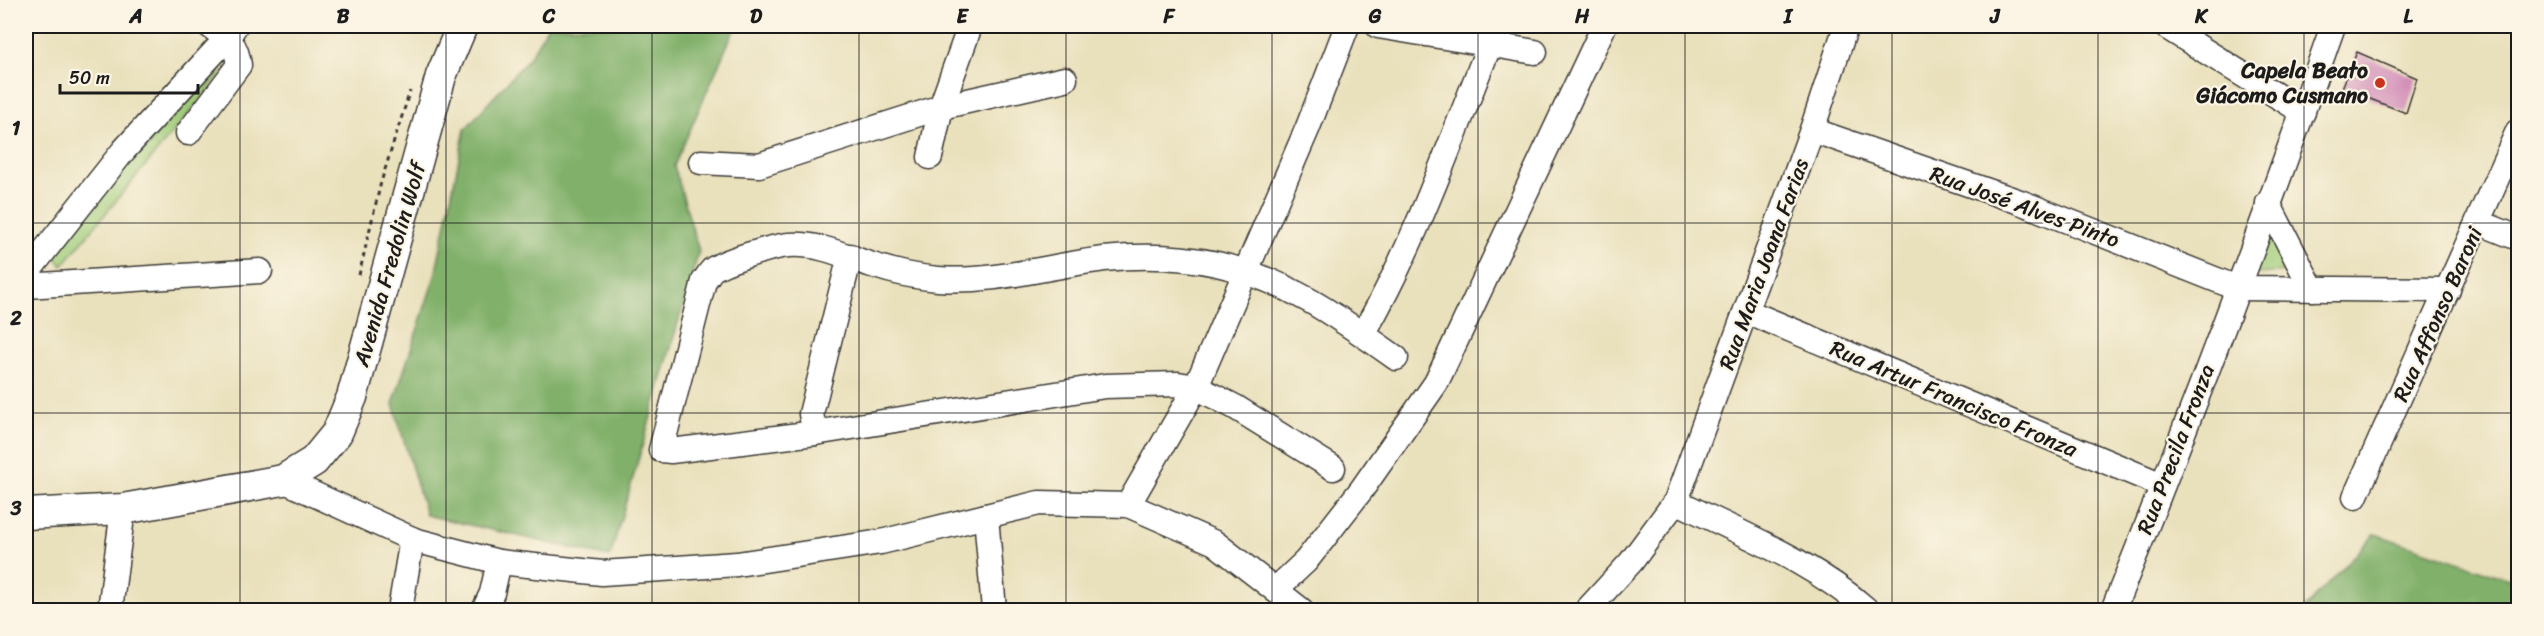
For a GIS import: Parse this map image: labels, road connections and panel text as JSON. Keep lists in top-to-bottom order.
{
  "streets": {
    "main road": ["Avenida Fredolin Wolf"],
    "street": [
      "Rua José Alves Pinto",
      "Rua Maria Joana Farias",
      "Rua Affonso Baroni",
      "Rua Artur Francisco Fronza",
      "Rua Precila Fronza"
    ]
  },
  "crossings": [
    ["Rua José Alves Pinto", "Rua Maria Joana Farias"],
    ["Rua José Alves Pinto", "Rua Precila Fronza"],
    ["Rua Maria Joana Farias", "Rua Artur Francisco Fronza"],
    ["Rua Artur Francisco Fronza", "Rua Precila Fronza"]
  ],
  "places": ["Capela Beato Giácomo Cusmano"],
  "scale_bar": "50 m",
  "grid": {
    "columns": [
      "A",
      "B",
      "C",
      "D",
      "E",
      "F",
      "G",
      "H",
      "I",
      "J",
      "K",
      "L"
    ],
    "rows": ["1", "2", "3"]
  }
}
